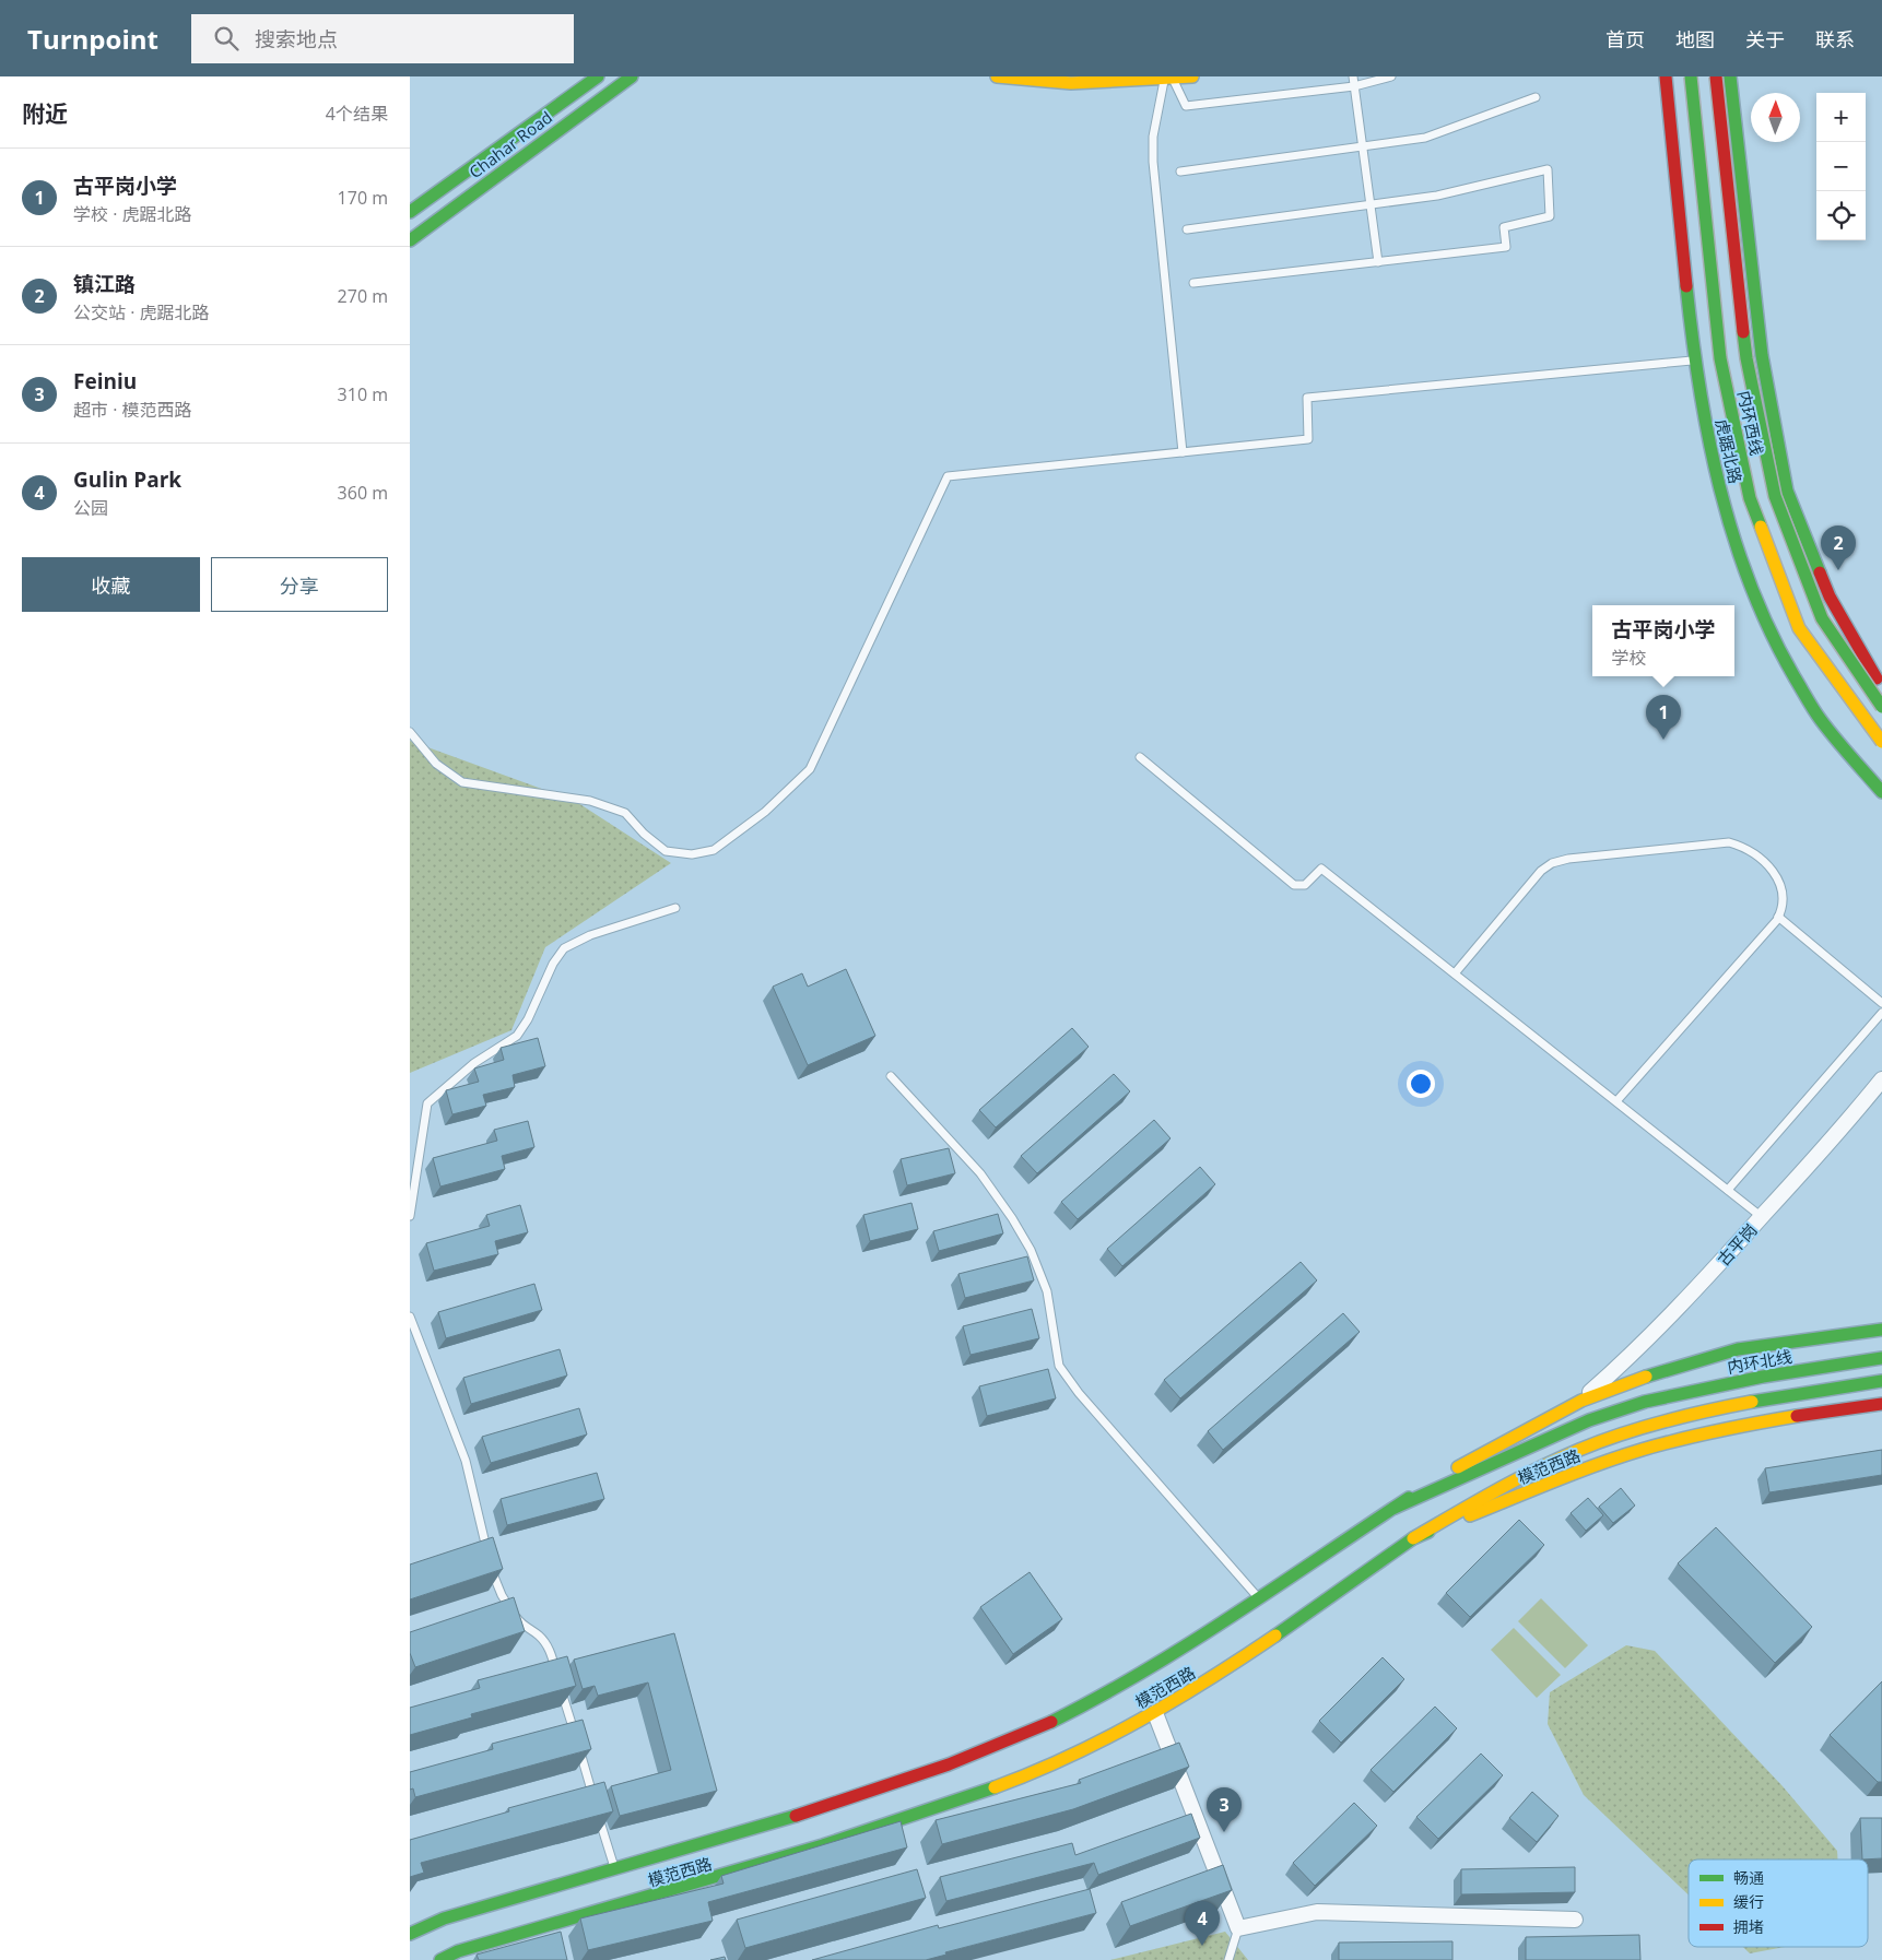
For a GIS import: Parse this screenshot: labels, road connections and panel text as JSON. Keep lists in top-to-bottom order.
{
  "streets": {
    "main road": [
      "Chahar Road",
      "内环西线",
      "虎踞北路",
      "内环北线",
      "模范西路"
    ],
    "street": ["古平岗"]
  },
  "crossings": [
    ["内环北线", "模范西路"]
  ],
  "legend": ["畅通", "缓行", "拥堵"],
  "north": "top",
  "page": {
    "header": "Turnpoint",
    "search": "搜索地点",
    "nav": [
      "首页",
      "地图",
      "关于",
      "联系"
    ],
    "heading": ["附近", "4个结果"],
    "map_buttons": ["+", "−"],
    "list": [
      {
        "mark": "1",
        "name": "古平岗小学",
        "note": "学校 · 虎踞北路",
        "value": "170 m"
      },
      {
        "mark": "2",
        "name": "镇江路",
        "note": "公交站 · 虎踞北路",
        "value": "270 m"
      },
      {
        "mark": "3",
        "name": "Feiniu",
        "note": "超市 · 模范西路",
        "value": "310 m"
      },
      {
        "mark": "4",
        "name": "Gulin Park",
        "note": "公园",
        "value": "360 m"
      }
    ],
    "pins": [
      "2",
      "1",
      "3",
      "4"
    ],
    "buttons": ["收藏", "分享"],
    "popup": ["古平岗小学", "学校"]
  }
}
